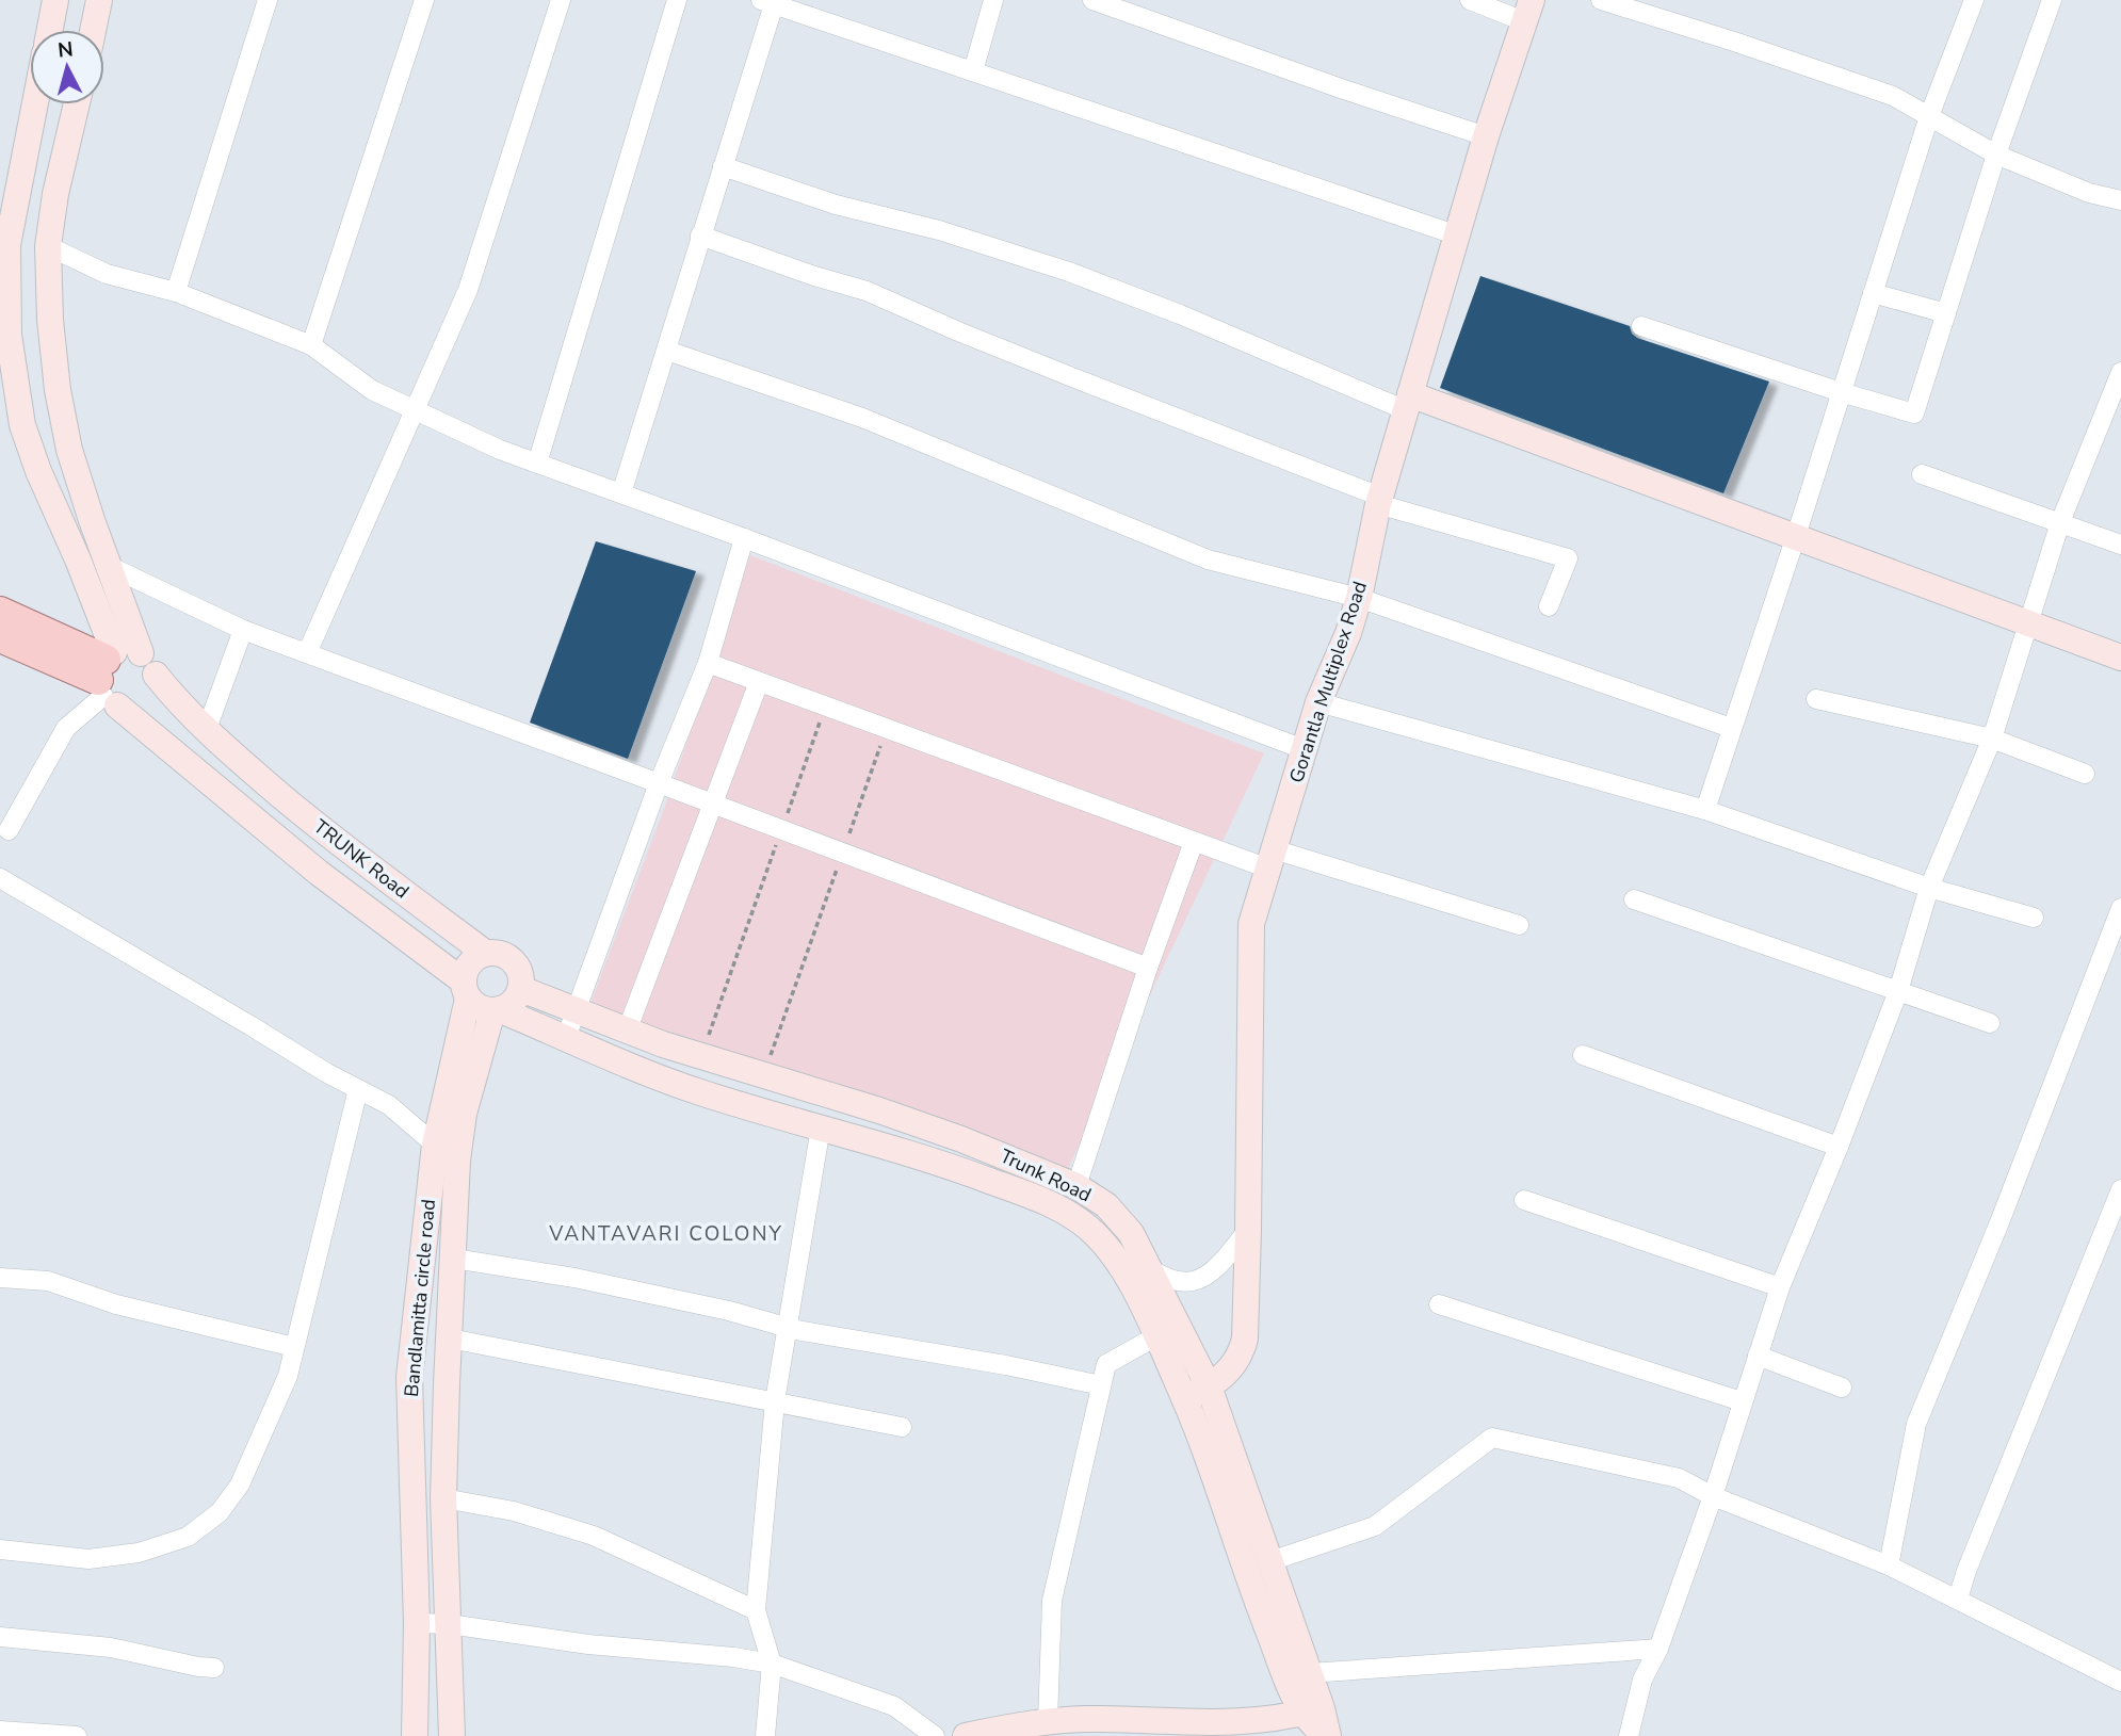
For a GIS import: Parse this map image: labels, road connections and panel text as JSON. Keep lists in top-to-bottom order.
{
  "streets": {
    "main road": [
      "Gorantla Multiplex Road",
      "TRUNK Road",
      "Trunk Road",
      "Bandlamitta circle road"
    ]
  },
  "crossings": [
    ["Gorantla Multiplex Road", "Trunk Road"],
    ["TRUNK Road", "Trunk Road"],
    ["TRUNK Road", "Bandlamitta circle road"],
    ["Trunk Road", "Bandlamitta circle road"]
  ],
  "districts": ["VANTAVARI COLONY"],
  "north": "top"
}
